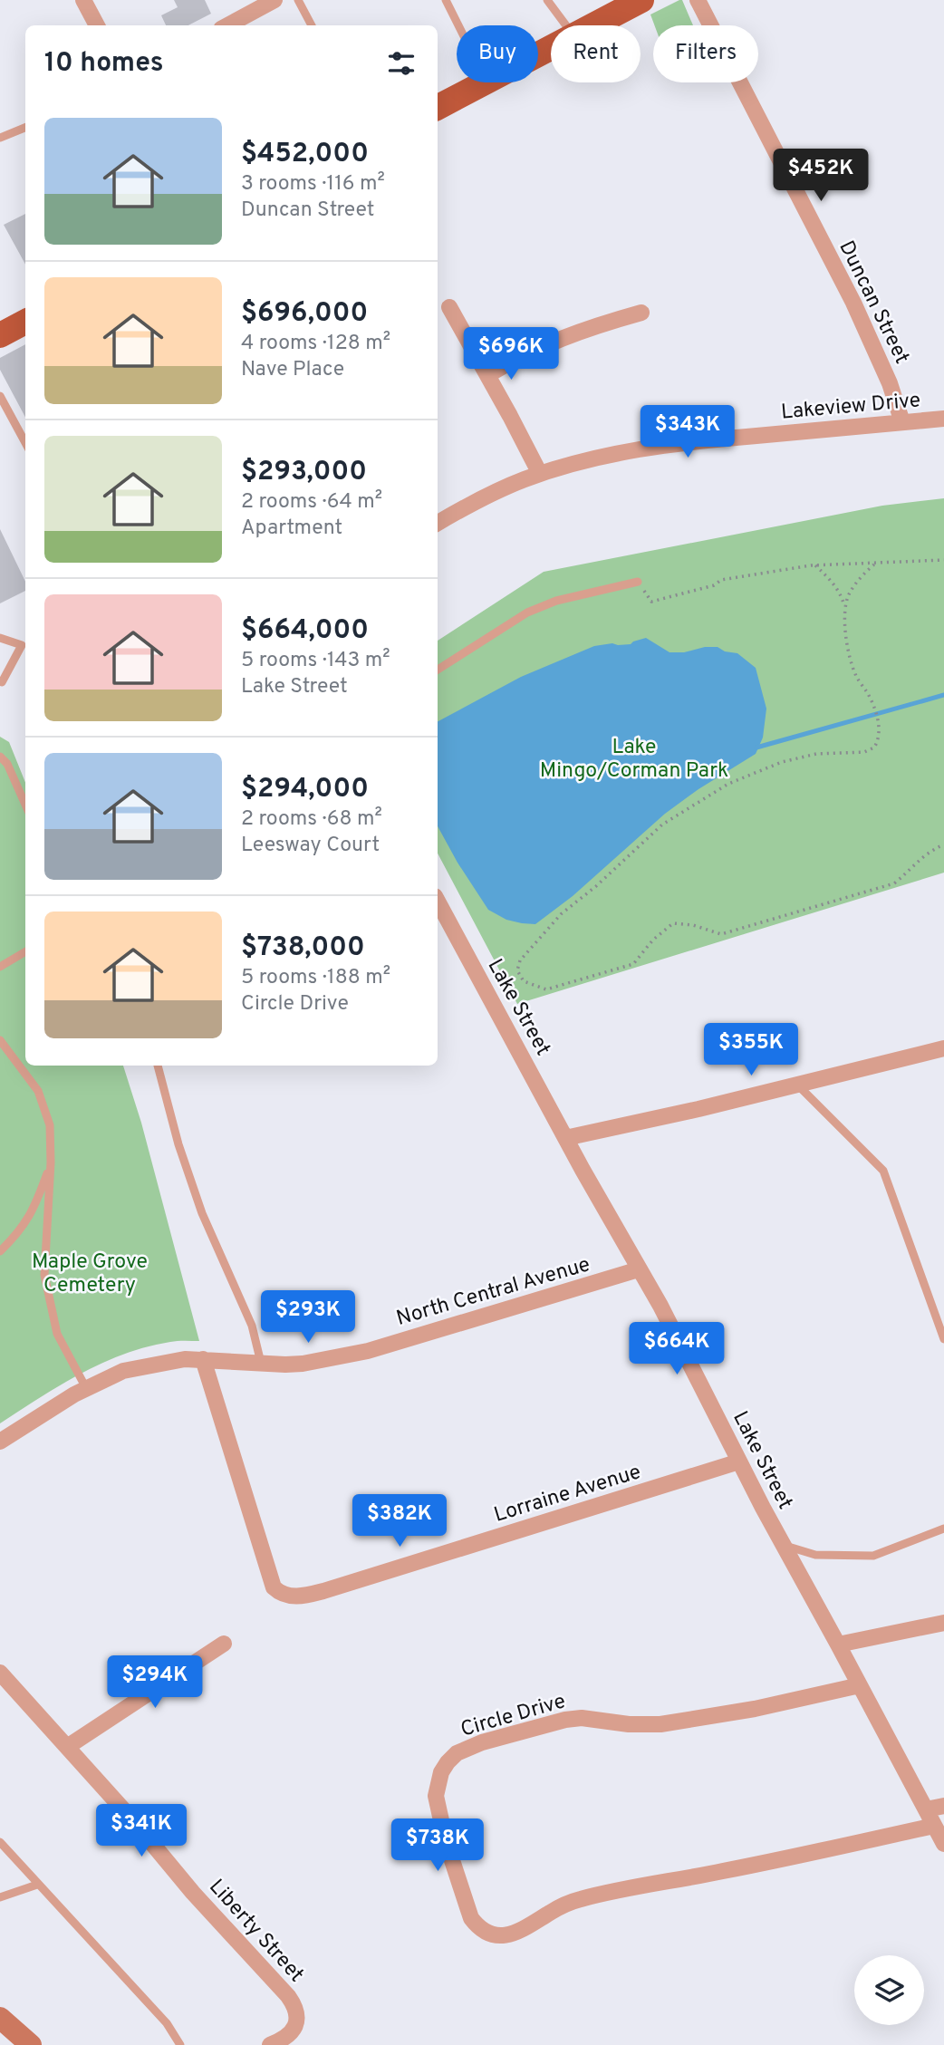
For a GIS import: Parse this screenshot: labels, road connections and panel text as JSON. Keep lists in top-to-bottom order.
{
  "streets": {
    "street": [
      "Duncan Street",
      "Lakeview Drive",
      "Lake Street",
      "North Central Avenue",
      "Lorraine Avenue",
      "Circle Drive",
      "Liberty Street"
    ]
  },
  "crossings": [
    ["Duncan Street", "Lakeview Drive"],
    ["Lake Street", "North Central Avenue"],
    ["Lake Street", "Lorraine Avenue"],
    ["Lake Street", "Circle Drive"],
    ["North Central Avenue", "Lorraine Avenue"]
  ],
  "parks": ["Lake Mingo/Corman Park", "Maple Grove Cemetery"],
  "page": {
    "chip": ["Buy", "Rent", "Filters"],
    "heading": "10 homes",
    "list": [
      {
        "name": "$452,000",
        "note": "3 rooms · 116 m² · Duncan Street"
      },
      {
        "name": "$696,000",
        "note": "4 rooms · 128 m² · Nave Place"
      },
      {
        "name": "$293,000",
        "note": "2 rooms · 64 m² · Apartment"
      },
      {
        "name": "$664,000",
        "note": "5 rooms · 143 m² · Lake Street"
      },
      {
        "name": "$294,000",
        "note": "2 rooms · 68 m² · Leesway Court"
      },
      {
        "name": "$738,000",
        "note": "5 rooms · 188 m² · Circle Drive"
      }
    ],
    "price": [
      "$452K",
      "$696K",
      "$343K",
      "$355K",
      "$293K",
      "$664K",
      "$382K",
      "$294K",
      "$341K",
      "$738K"
    ]
  }
}
